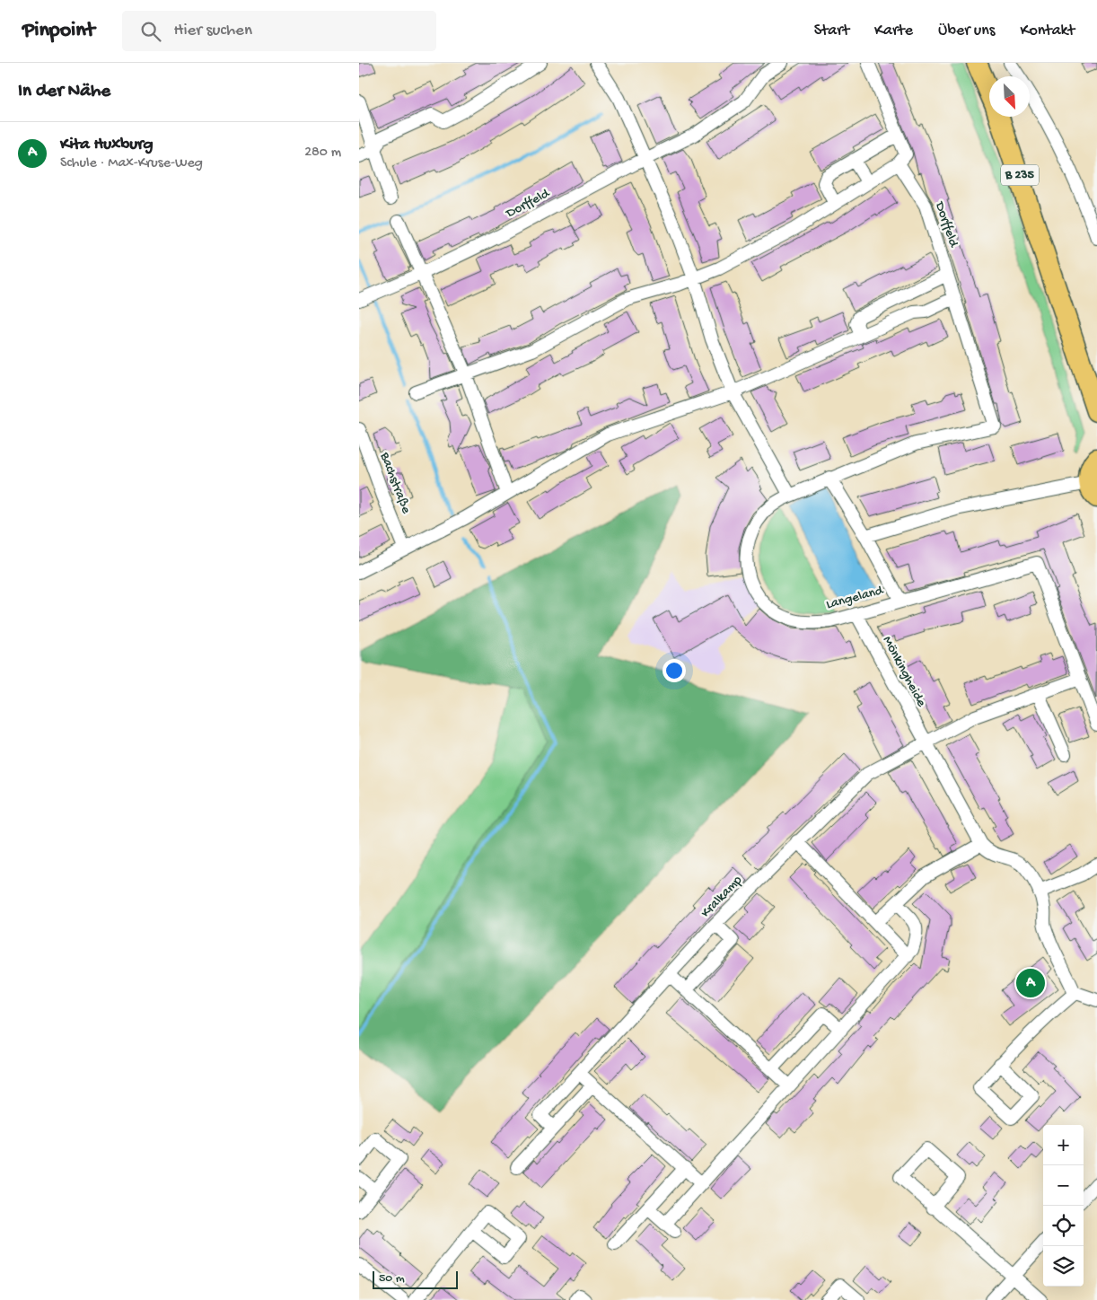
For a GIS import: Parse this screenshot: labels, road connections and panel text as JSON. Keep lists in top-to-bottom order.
{
  "streets": {
    "main road": ["B 235"],
    "street": [
      "Dorffeld",
      "Bachstraße",
      "Langeland",
      "Mönkingheide",
      "Kralkamp"
    ]
  },
  "crossings": [
    ["Dorffeld", "Langeland"],
    ["Langeland", "Mönkingheide"],
    ["Mönkingheide", "Kralkamp"]
  ],
  "scale_bar": "50 m",
  "north": "bottom right",
  "page": {
    "header": "Pinpoint",
    "search": "Hier suchen",
    "nav": [
      "Start",
      "Karte",
      "Über uns",
      "Kontakt"
    ],
    "heading": "In der Nähe",
    "list": [
      {
        "mark": "A",
        "name": "Kita Huxburg",
        "note": "Schule · Max-Kruse-Weg",
        "value": "280 m"
      }
    ],
    "pins": "A",
    "map_buttons": ["+", "−"],
    "scale": "50 m"
  }
}
